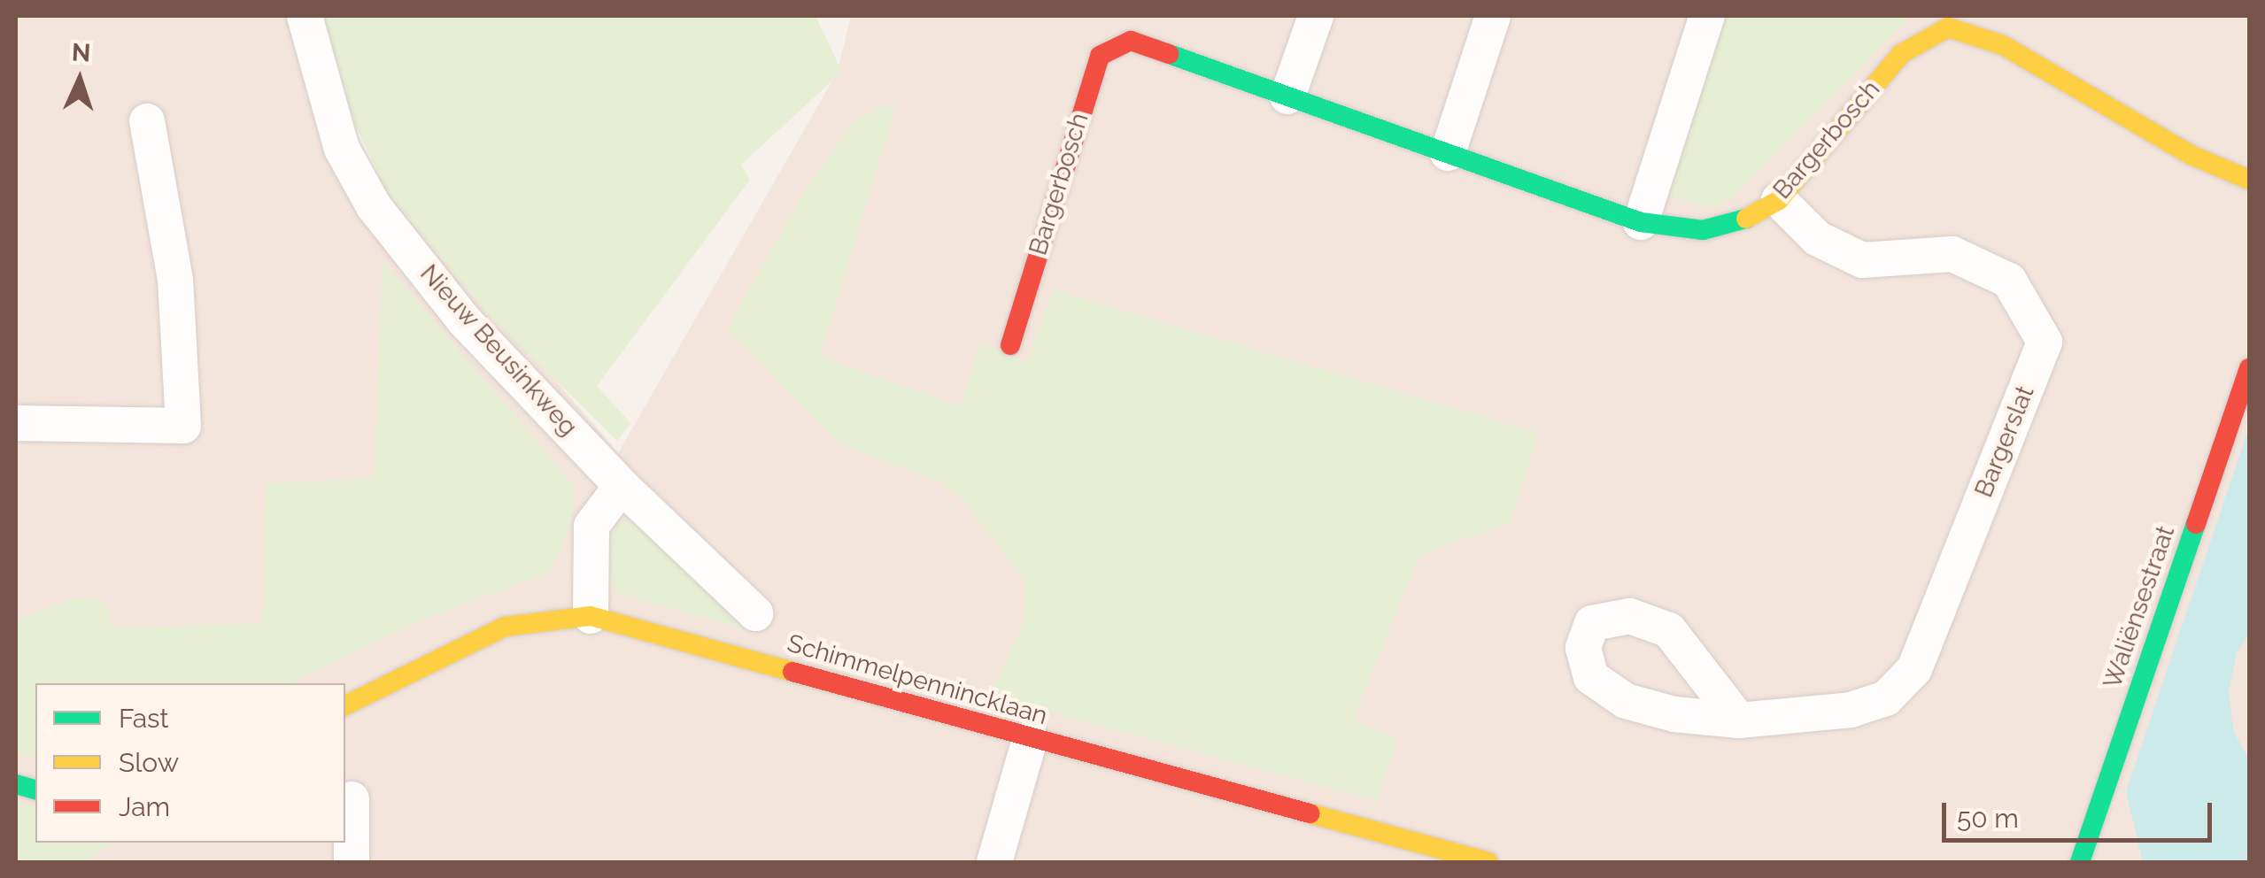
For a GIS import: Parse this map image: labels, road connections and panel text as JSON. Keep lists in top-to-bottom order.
{
  "streets": {
    "street": [
      "Bargerbosch",
      "Nieuw Beusinkweg",
      "Bargerslat",
      "Waliënsestraat",
      "Schimmelpennincklaan"
    ]
  },
  "crossings": [
    ["Bargerbosch", "Bargerslat"]
  ],
  "legend": ["Fast", "Slow", "Jam"],
  "scale_bar": "50 m",
  "north": "top"
}
